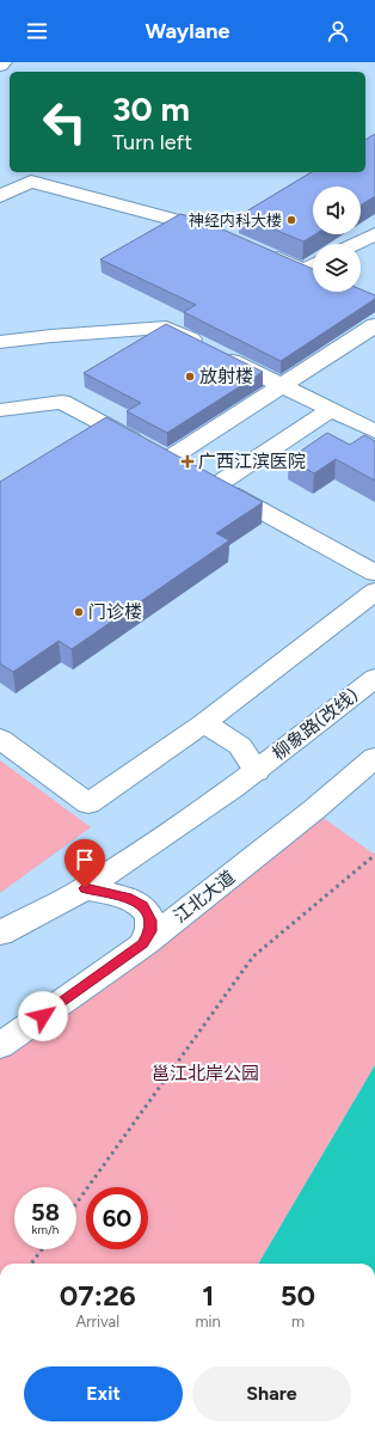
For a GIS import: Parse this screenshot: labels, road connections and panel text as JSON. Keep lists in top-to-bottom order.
{
  "streets": {
    "main road": ["柳象路(改线)", "江北大道"]
  },
  "parks": ["邕江北岸公园"],
  "places": {
    "other": ["神经内科大楼", "放射楼", "门诊楼"],
    "health": ["广西江滨医院"]
  },
  "page": {
    "header": "Waylane",
    "turn": ["30 m", "Turn left"],
    "speed": "58 km/h",
    "limit": "60",
    "eta": [
      "07:26",
      "Arrival",
      "1",
      "min",
      "50",
      "m"
    ],
    "buttons": ["Exit", "Share"]
  }
}
